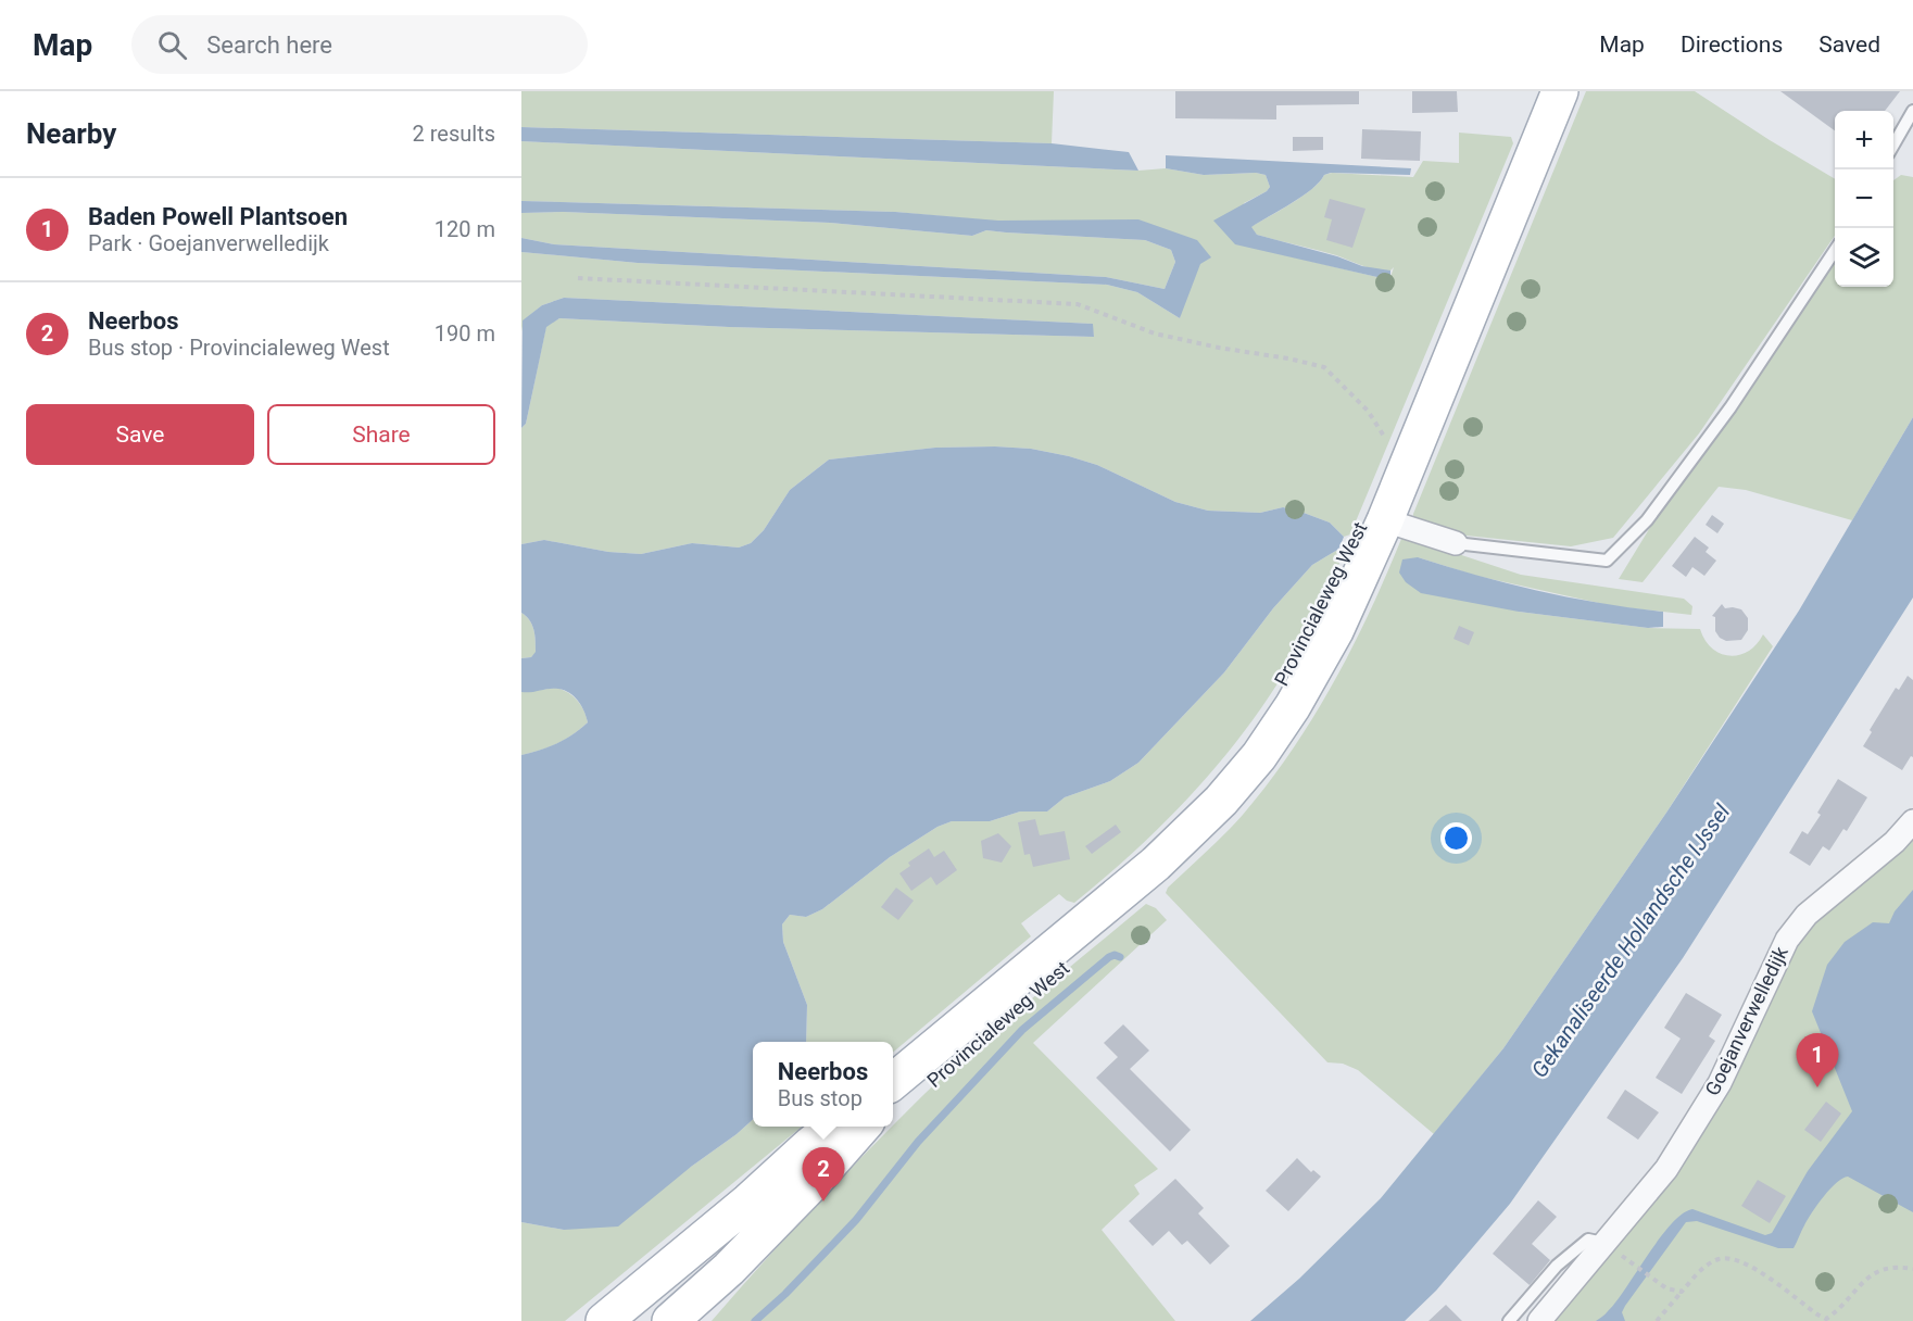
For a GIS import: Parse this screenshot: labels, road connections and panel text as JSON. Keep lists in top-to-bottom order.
{
  "streets": {
    "main road": ["Provincialeweg West"],
    "street": ["Goejanverwelledijk"]
  },
  "water": ["Gekanaliseerde Hollandsche IJssel"],
  "page": {
    "header": "Map",
    "search": "Search here",
    "nav": ["Map", "Directions", "Saved"],
    "heading": ["Nearby", "2 results"],
    "map_buttons": ["+", "−"],
    "list": [
      {
        "mark": "1",
        "name": "Baden Powell Plantsoen",
        "note": "Park · Goejanverwelledijk",
        "value": "120 m"
      },
      {
        "mark": "2",
        "name": "Neerbos",
        "note": "Bus stop · Provincialeweg West",
        "value": "190 m"
      }
    ],
    "buttons": ["Save", "Share"],
    "pins": ["1", "2"],
    "popup": ["Neerbos", "Bus stop"]
  }
}
